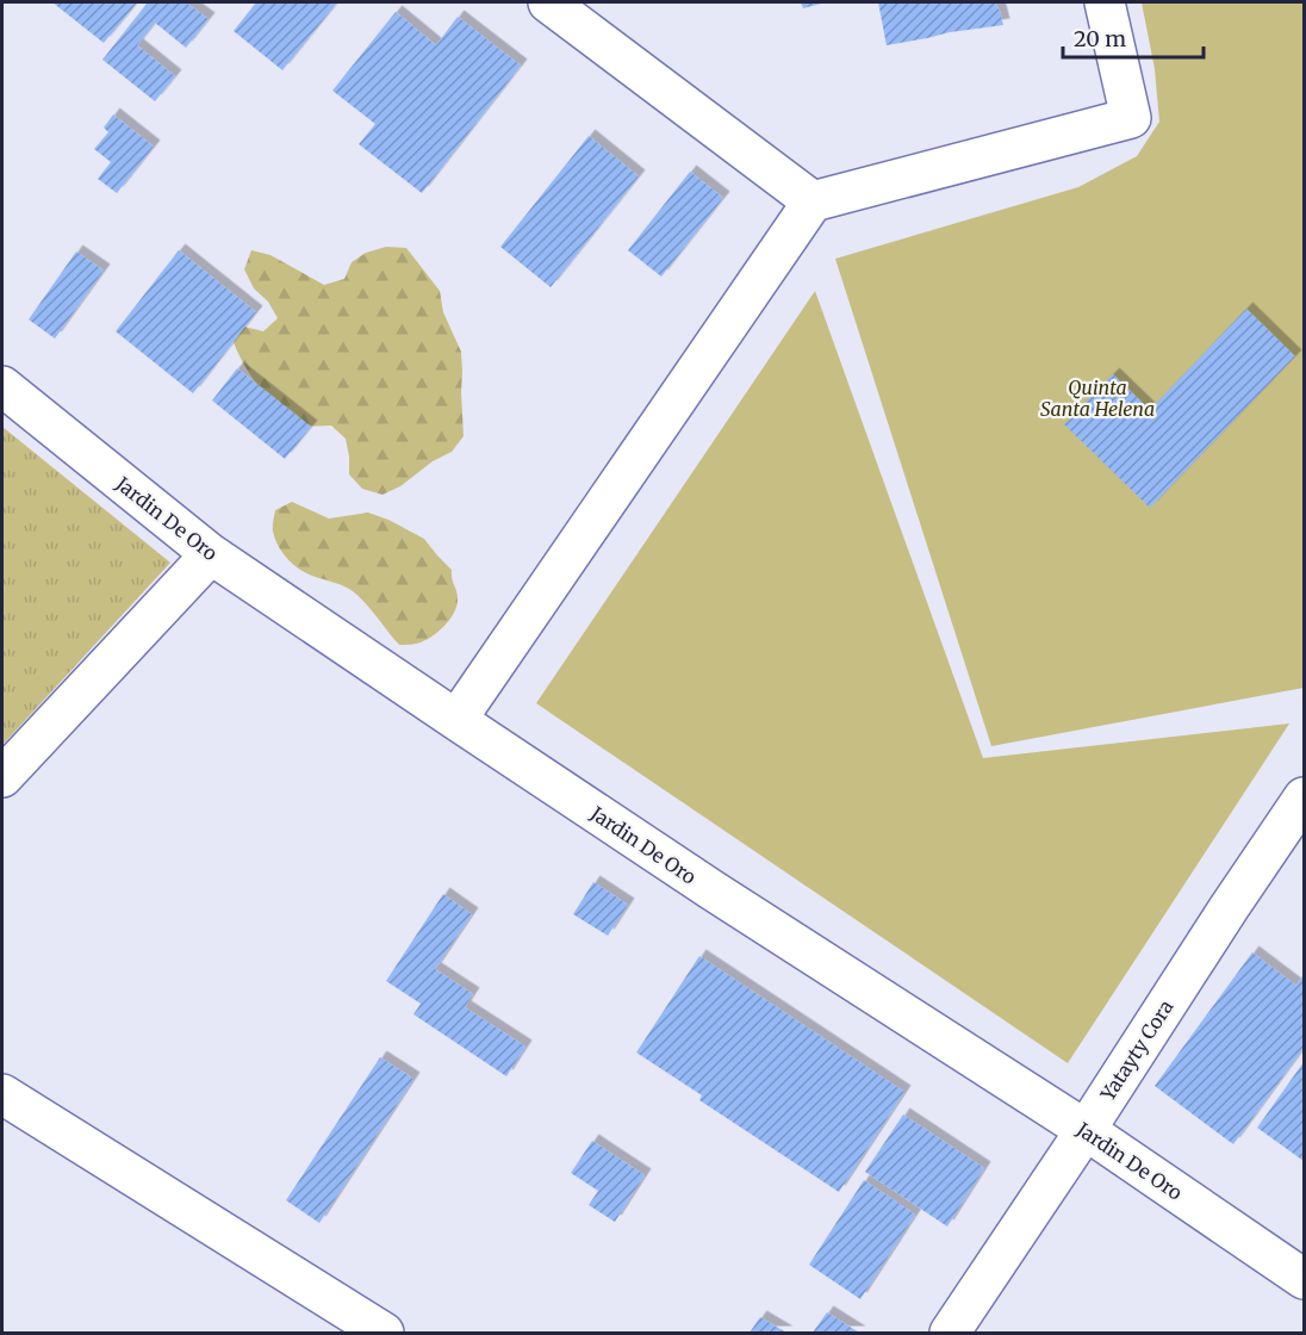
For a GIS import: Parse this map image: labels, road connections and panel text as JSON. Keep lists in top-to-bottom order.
{
  "streets": {
    "street": ["Jardin De Oro", "Yatayty Cora"]
  },
  "crossings": [
    ["Jardin De Oro", "Yatayty Cora"]
  ],
  "parks": ["Quinta Santa Helena"],
  "scale_bar": "20 m"
}
